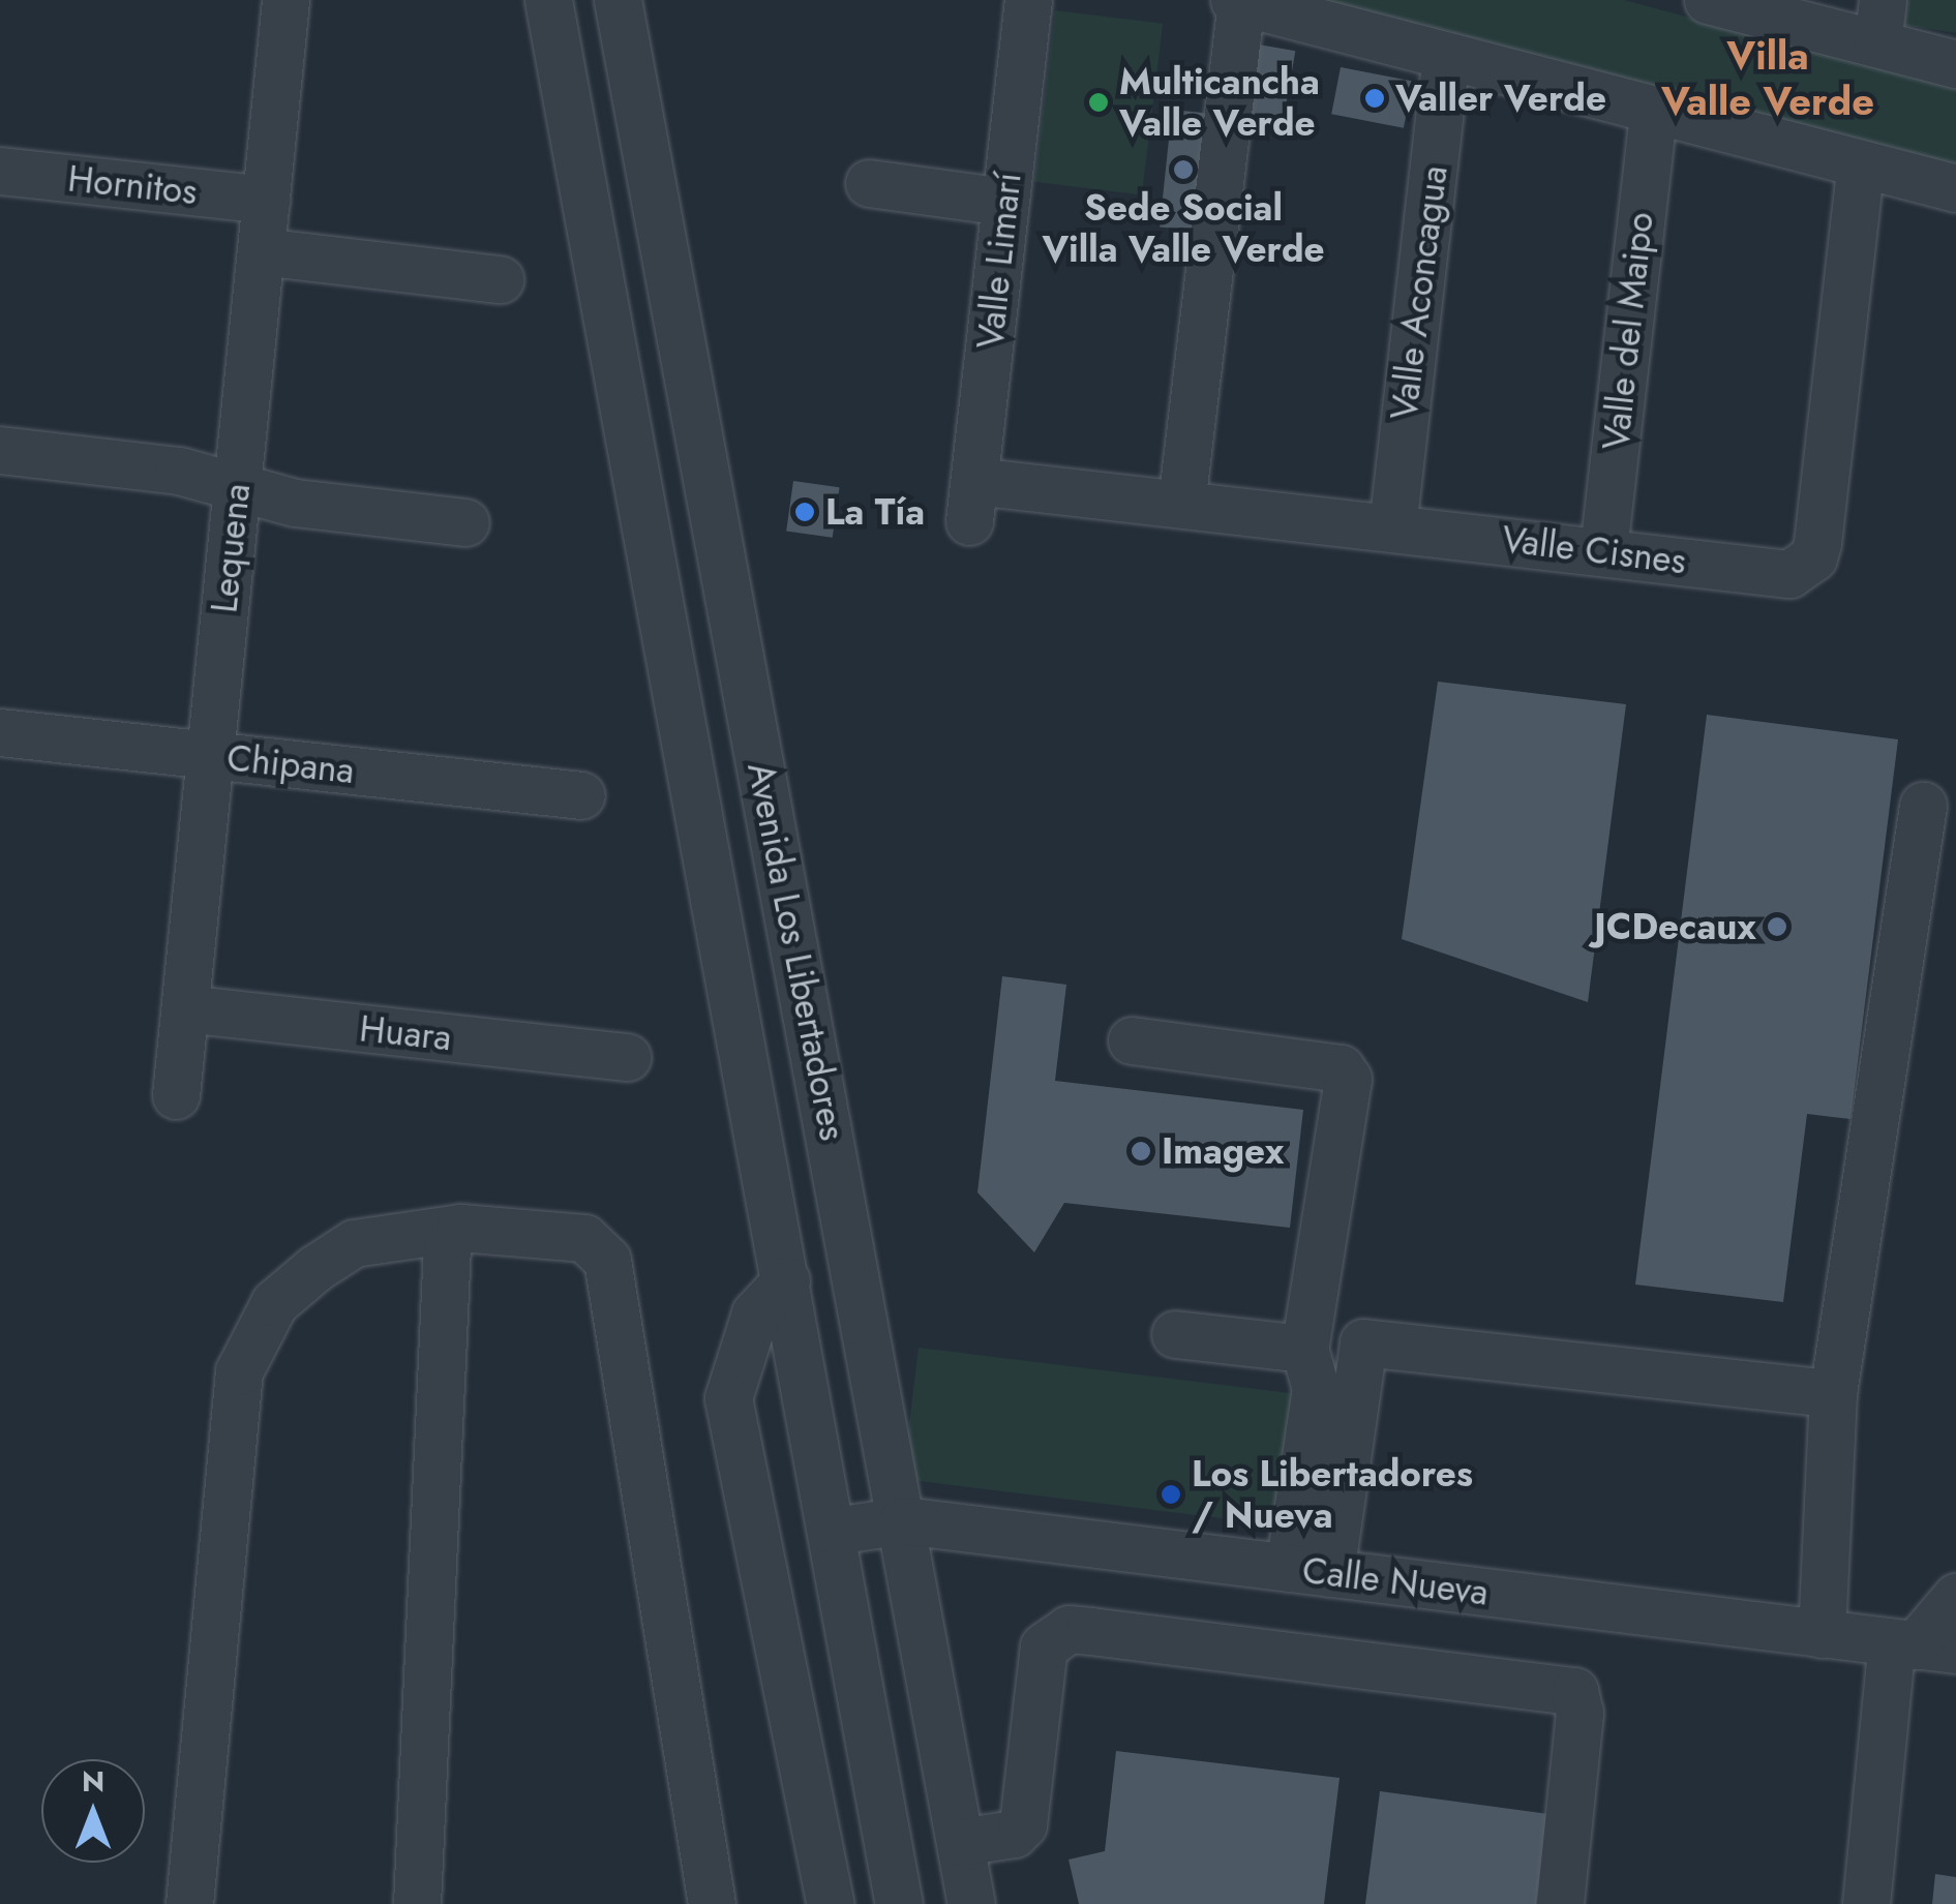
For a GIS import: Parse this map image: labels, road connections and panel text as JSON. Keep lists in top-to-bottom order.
{
  "streets": {
    "street": [
      "Hornitos",
      "Valle Limarí",
      "Valle Aconcagua",
      "Valle del Maipo",
      "Lequena",
      "Valle Cisnes",
      "Chipana",
      "Avenida Los Libertadores",
      "Huara",
      "Calle Nueva"
    ]
  },
  "crossings": [
    ["Hornitos", "Lequena"],
    ["Valle Limarí", "Valle Cisnes"],
    ["Valle Aconcagua", "Valle Cisnes"],
    ["Valle del Maipo", "Valle Cisnes"],
    ["Lequena", "Chipana"],
    ["Lequena", "Huara"],
    ["Avenida Los Libertadores", "Calle Nueva"]
  ],
  "districts": ["Villa Valle Verde"],
  "places": [
    "Valler Verde",
    "Multicancha Valle Verde",
    "Sede Social Villa Valle Verde",
    "La Tía",
    "JCDecaux",
    "Imagex",
    "Los Libertadores / Nueva"
  ],
  "north": "top"
}
